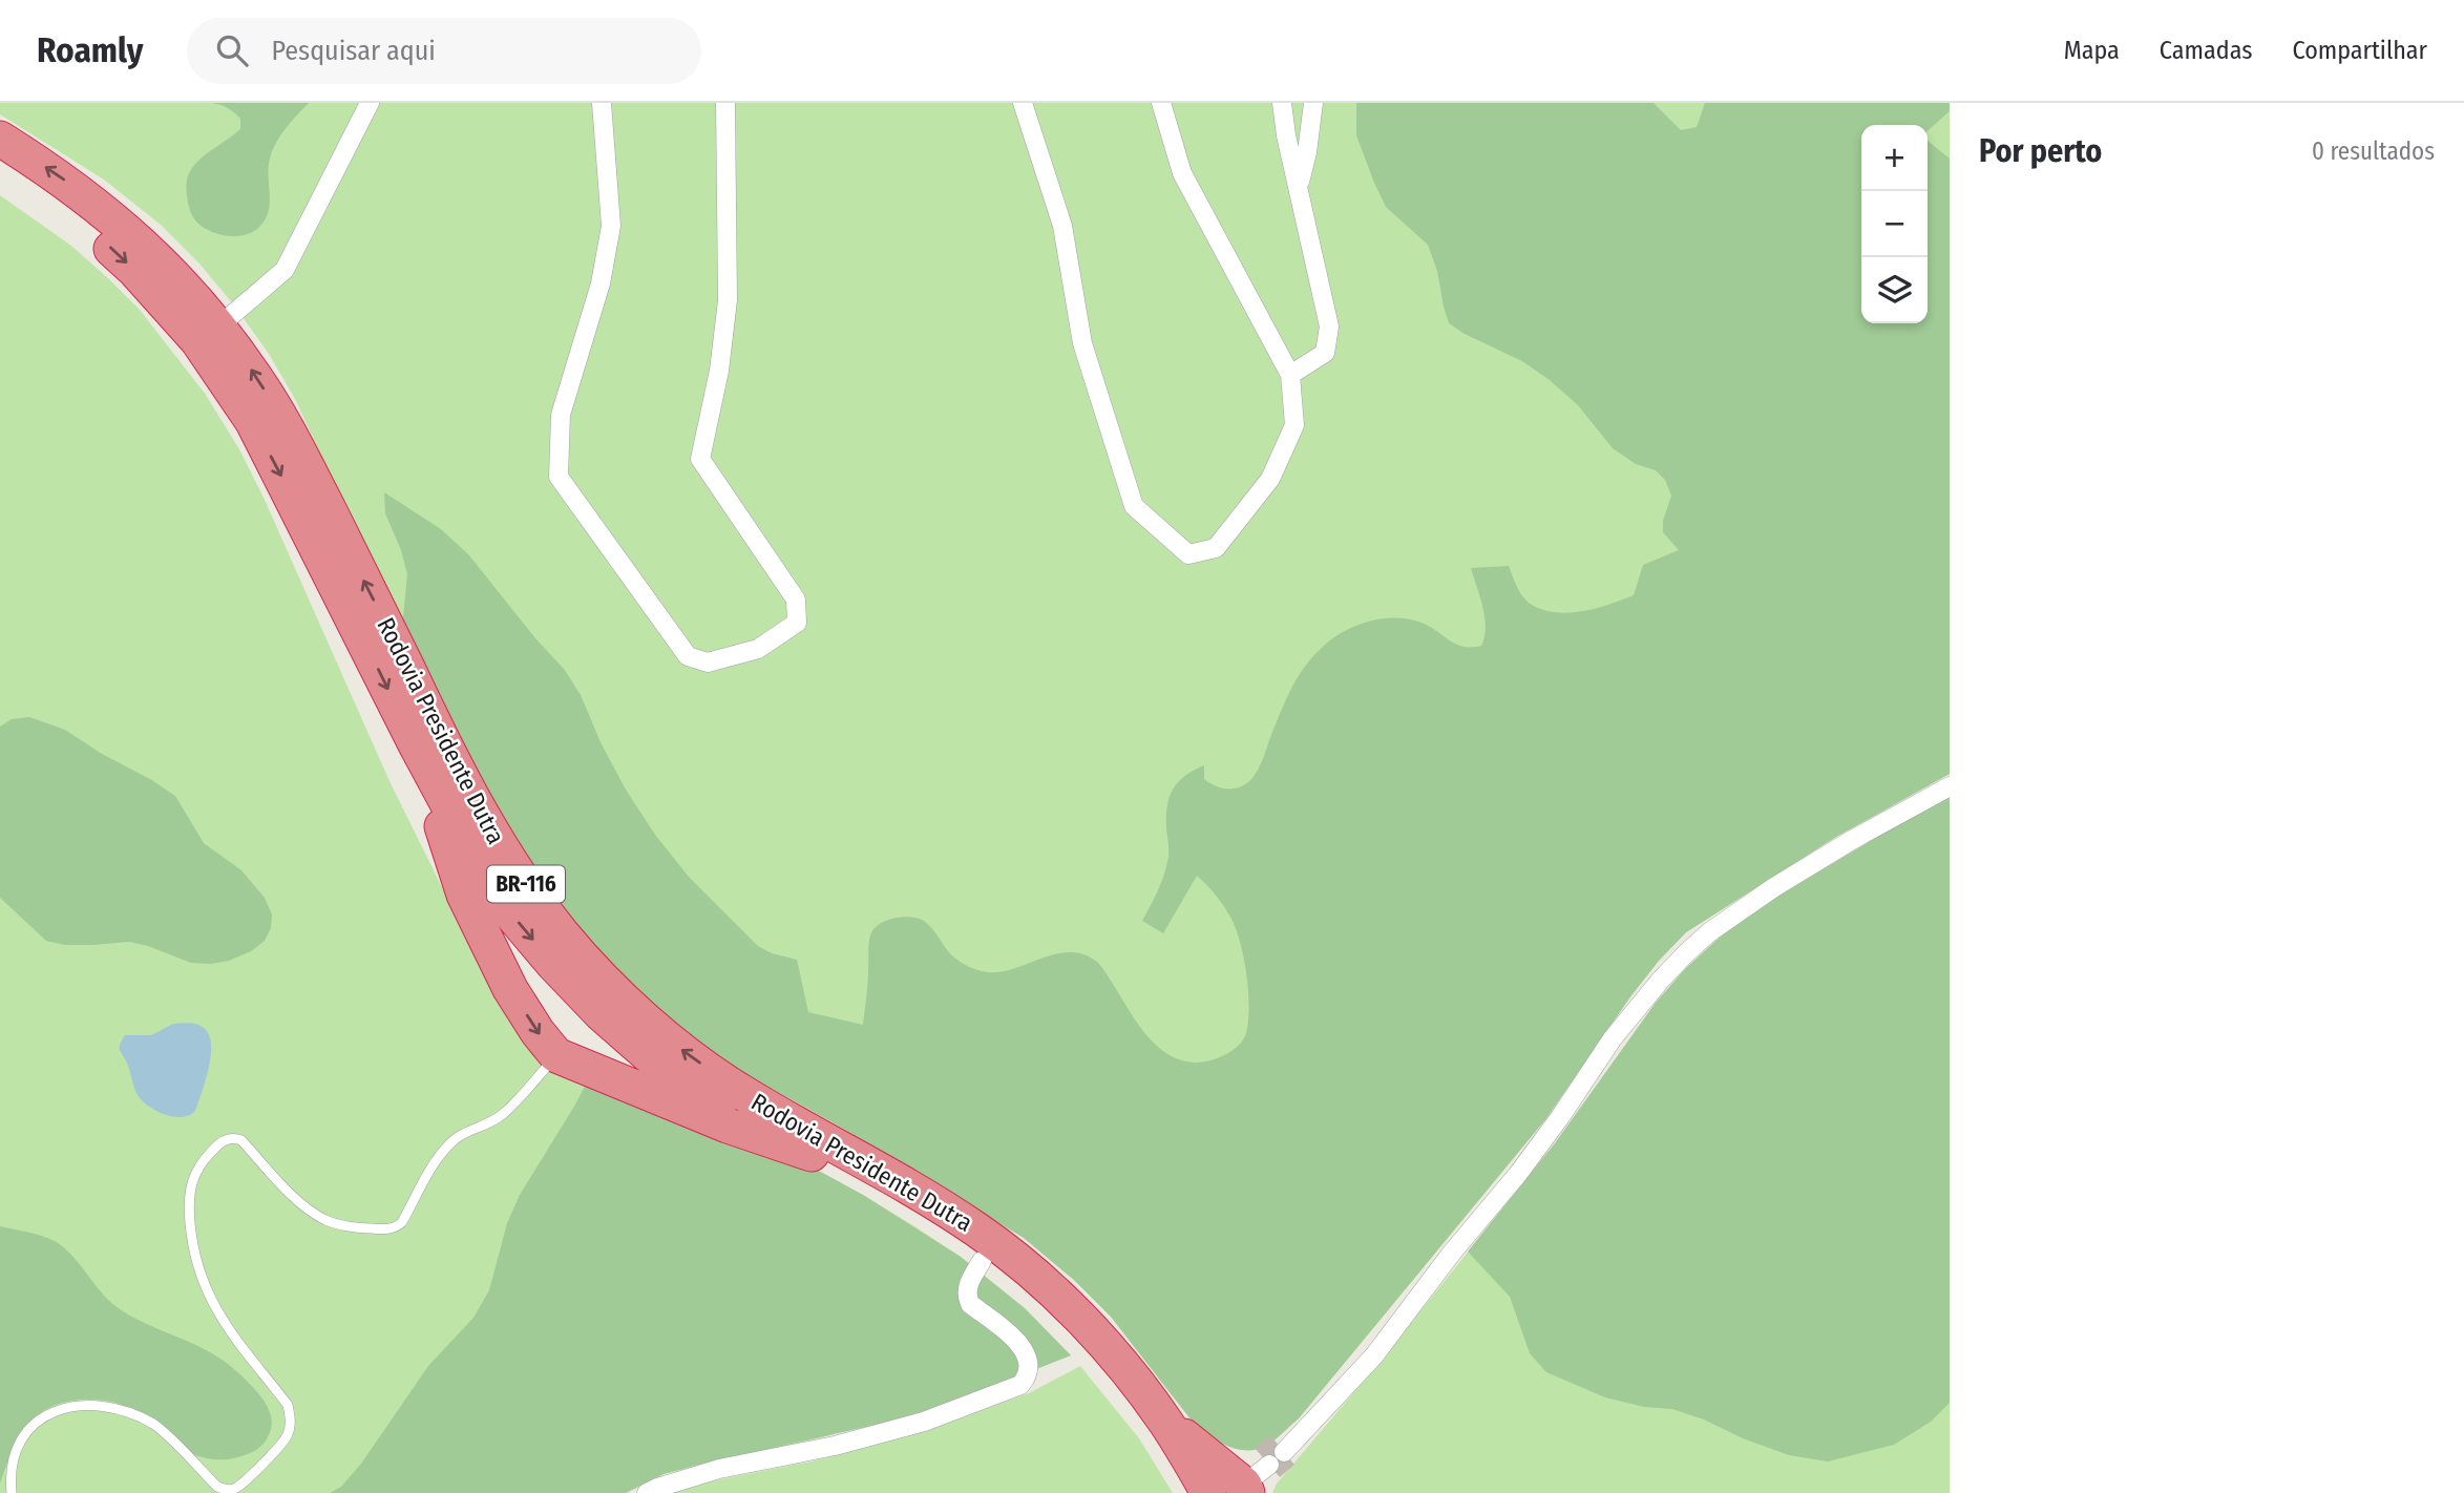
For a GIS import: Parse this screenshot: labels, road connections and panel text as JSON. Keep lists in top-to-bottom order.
{
  "streets": {
    "highway": ["Rodovia Presidente Dutra", "BR-116"]
  },
  "page": {
    "header": "Roamly",
    "search": "Pesquisar aqui",
    "nav": ["Mapa", "Camadas", "Compartilhar"],
    "heading": ["Por perto", "0 resultados"],
    "map_buttons": ["+", "−"]
  }
}
